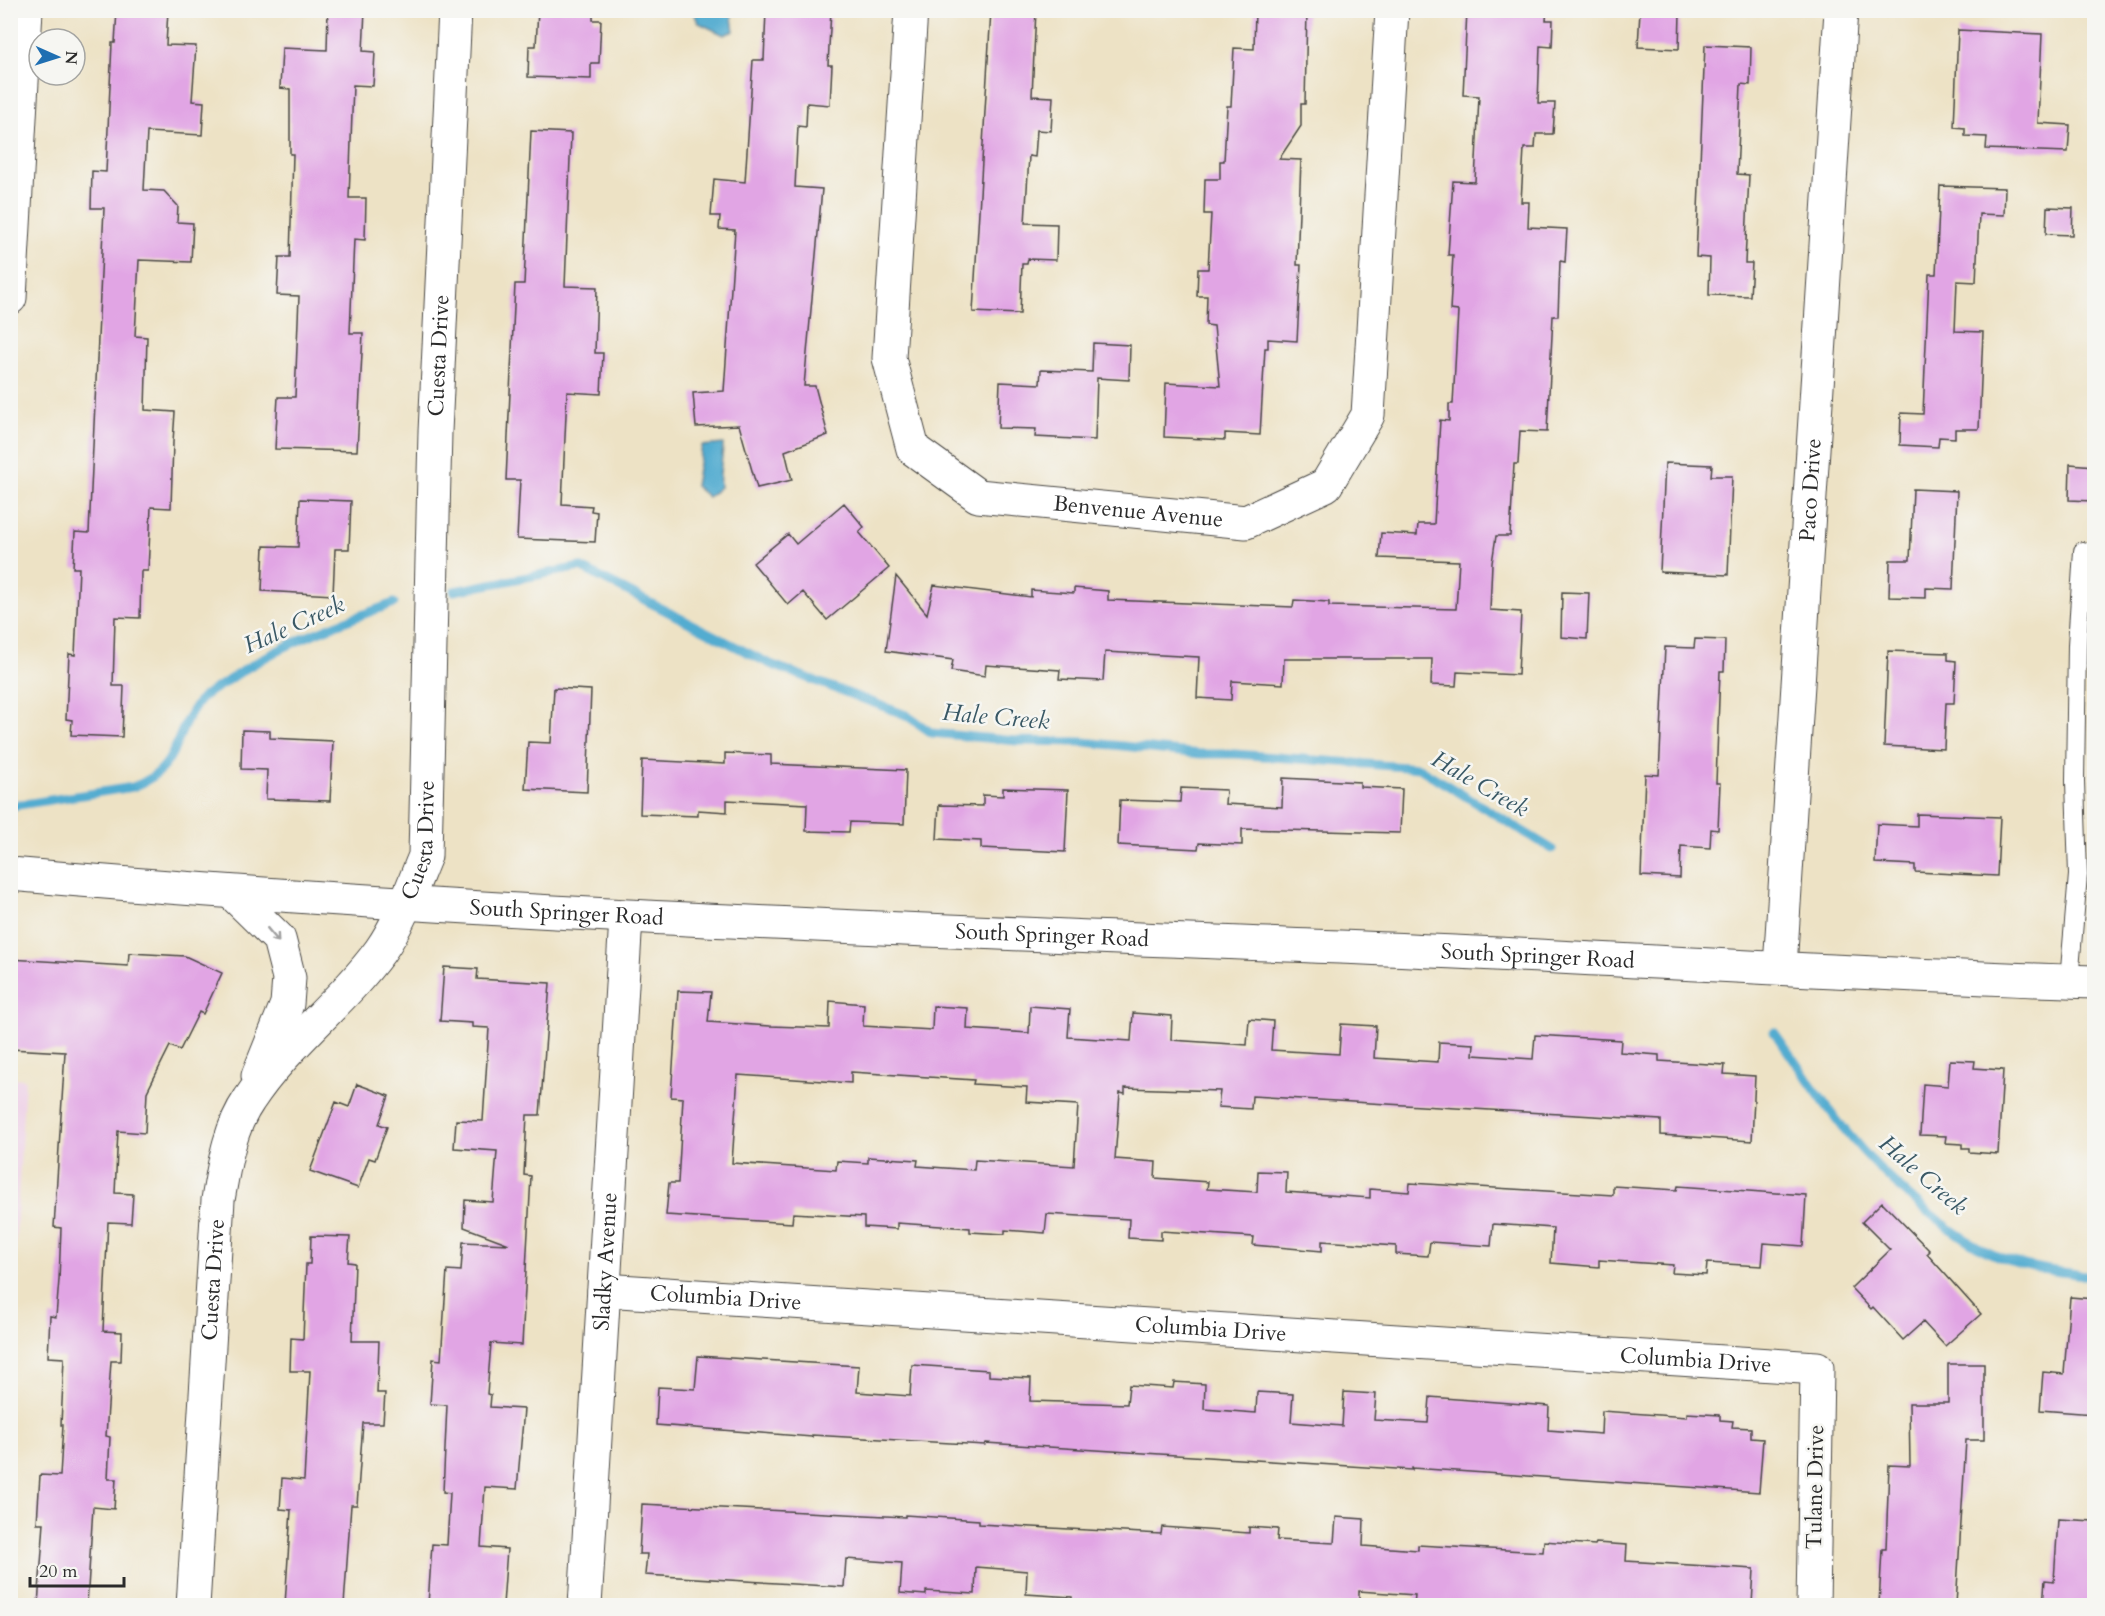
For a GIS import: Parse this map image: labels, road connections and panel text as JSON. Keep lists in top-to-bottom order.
{
  "streets": {
    "street": [
      "Cuesta Drive",
      "Paco Drive",
      "Benvenue Avenue",
      "South Springer Road",
      "Sladky Avenue",
      "Columbia Drive",
      "Tulane Drive"
    ]
  },
  "crossings": [
    ["Cuesta Drive", "South Springer Road"],
    ["Paco Drive", "South Springer Road"],
    ["South Springer Road", "Sladky Avenue"],
    ["Sladky Avenue", "Columbia Drive"],
    ["Columbia Drive", "Tulane Drive"]
  ],
  "water": ["Hale Creek"],
  "scale_bar": "20 m",
  "north": "right"
}
